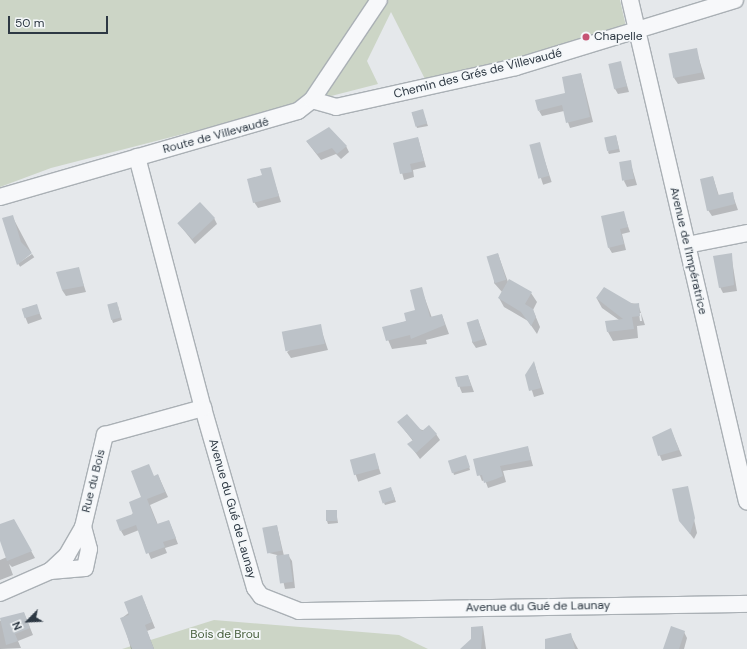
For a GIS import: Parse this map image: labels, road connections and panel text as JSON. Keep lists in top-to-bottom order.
{
  "streets": {
    "street": [
      "Chemin des Grés de Villevaudé",
      "Route de Villevaudé",
      "Avenue de l'Impératrice",
      "Rue du Bois",
      "Avenue du Gué de Launay"
    ]
  },
  "crossings": [
    ["Chemin des Grés de Villevaudé", "Route de Villevaudé"],
    ["Chemin des Grés de Villevaudé", "Avenue de l'Impératrice"],
    ["Route de Villevaudé", "Avenue du Gué de Launay"],
    ["Rue du Bois", "Avenue du Gué de Launay"]
  ],
  "parks": ["Bois de Brou"],
  "places": ["Chapelle"],
  "scale_bar": "50 m",
  "north": "bottom left"
}
